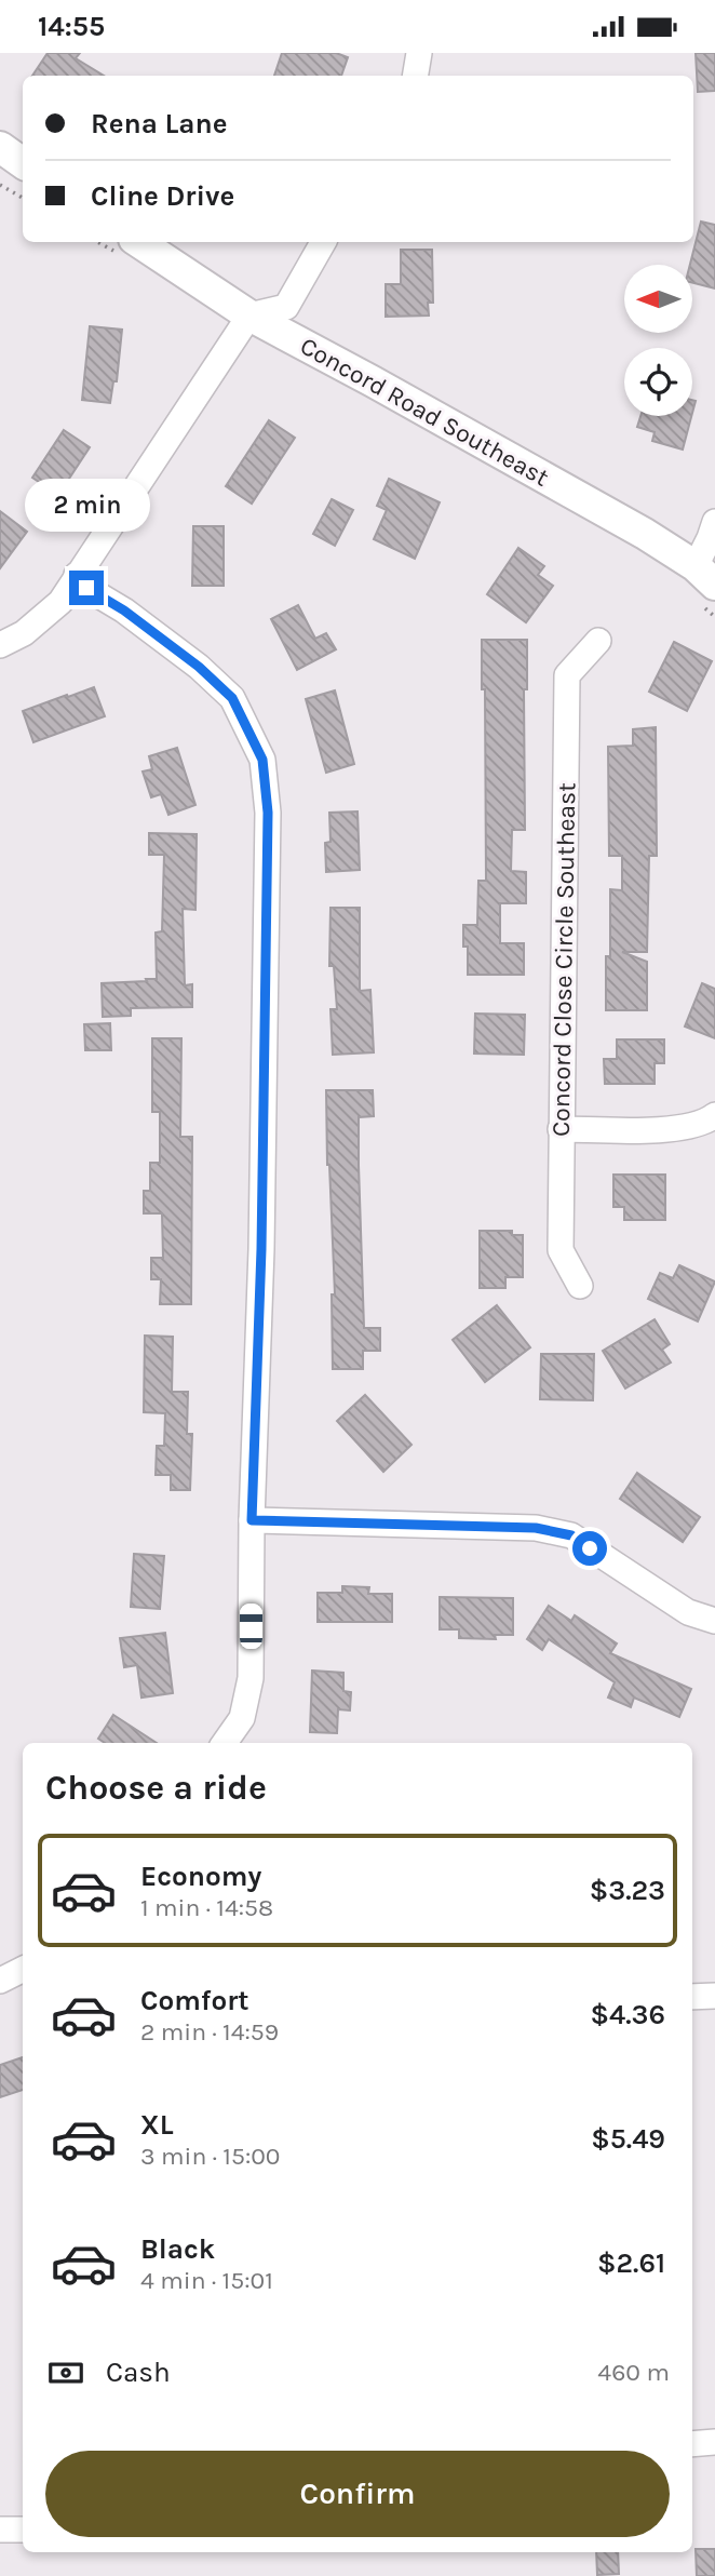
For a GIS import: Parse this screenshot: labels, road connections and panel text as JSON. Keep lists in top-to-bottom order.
{
  "streets": {
    "street": ["Concord Road Southeast", "Concord Close Circle Southeast"]
  },
  "north": "left",
  "page": {
    "status": "14:55",
    "banner": ["Rena Lane", "Cline Drive"],
    "bubble": "2 min",
    "heading": "Choose a ride",
    "list": [
      {
        "name": "Economy",
        "note": "1 min · 14:58",
        "value": "$3.23"
      },
      {
        "name": "Comfort",
        "note": "2 min · 14:59",
        "value": "$4.36"
      },
      {
        "name": "XL",
        "note": "3 min · 15:00",
        "value": "$5.49"
      },
      {
        "name": "Black",
        "note": "4 min · 15:01",
        "value": "$2.61"
      }
    ],
    "pay": ["Cash", "460 m"],
    "buttons": "Confirm"
  }
}
